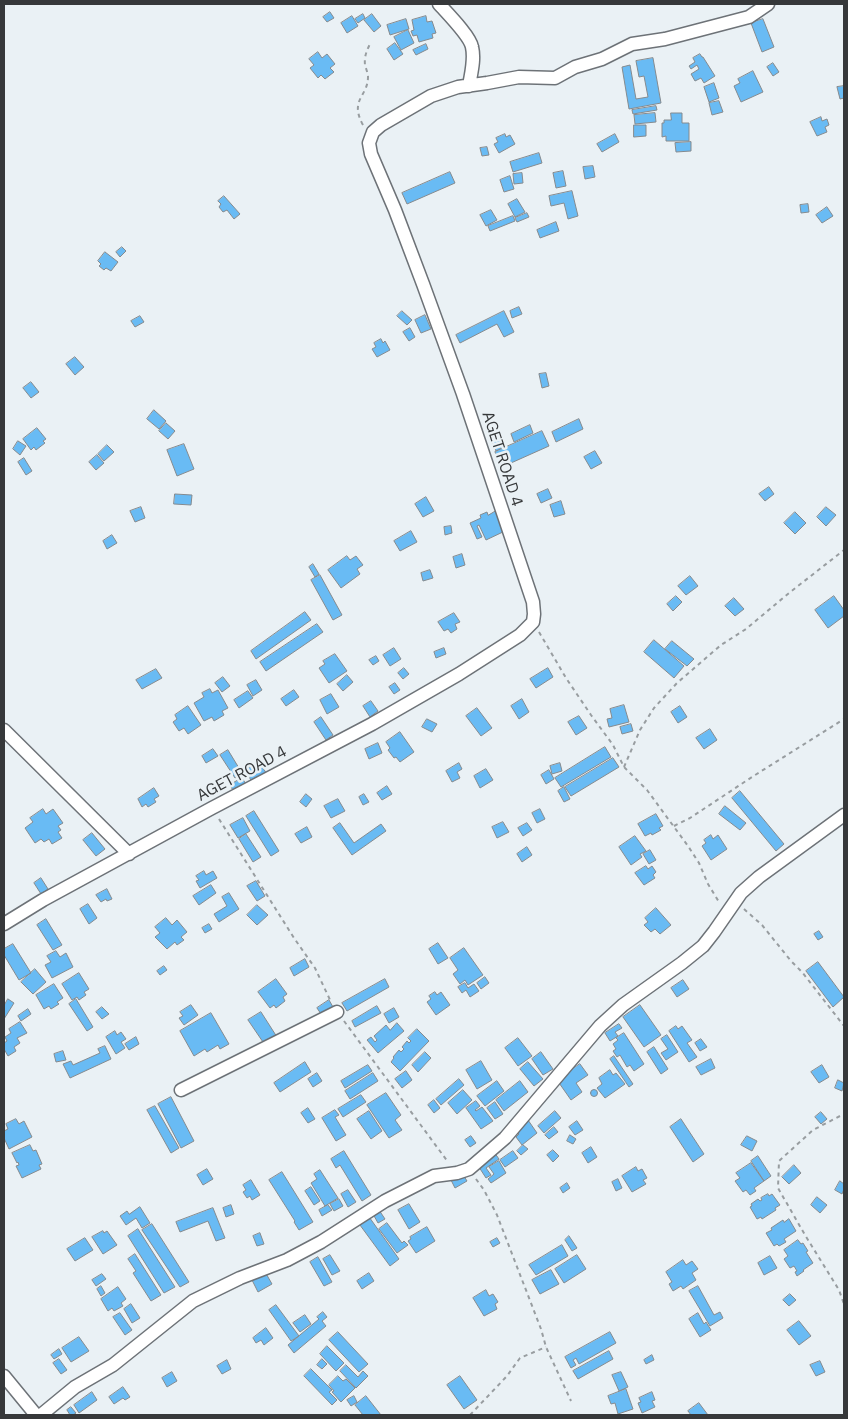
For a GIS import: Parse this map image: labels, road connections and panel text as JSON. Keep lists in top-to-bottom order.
{
  "streets": {
    "street": ["AGET ROAD 4"]
  }
}
